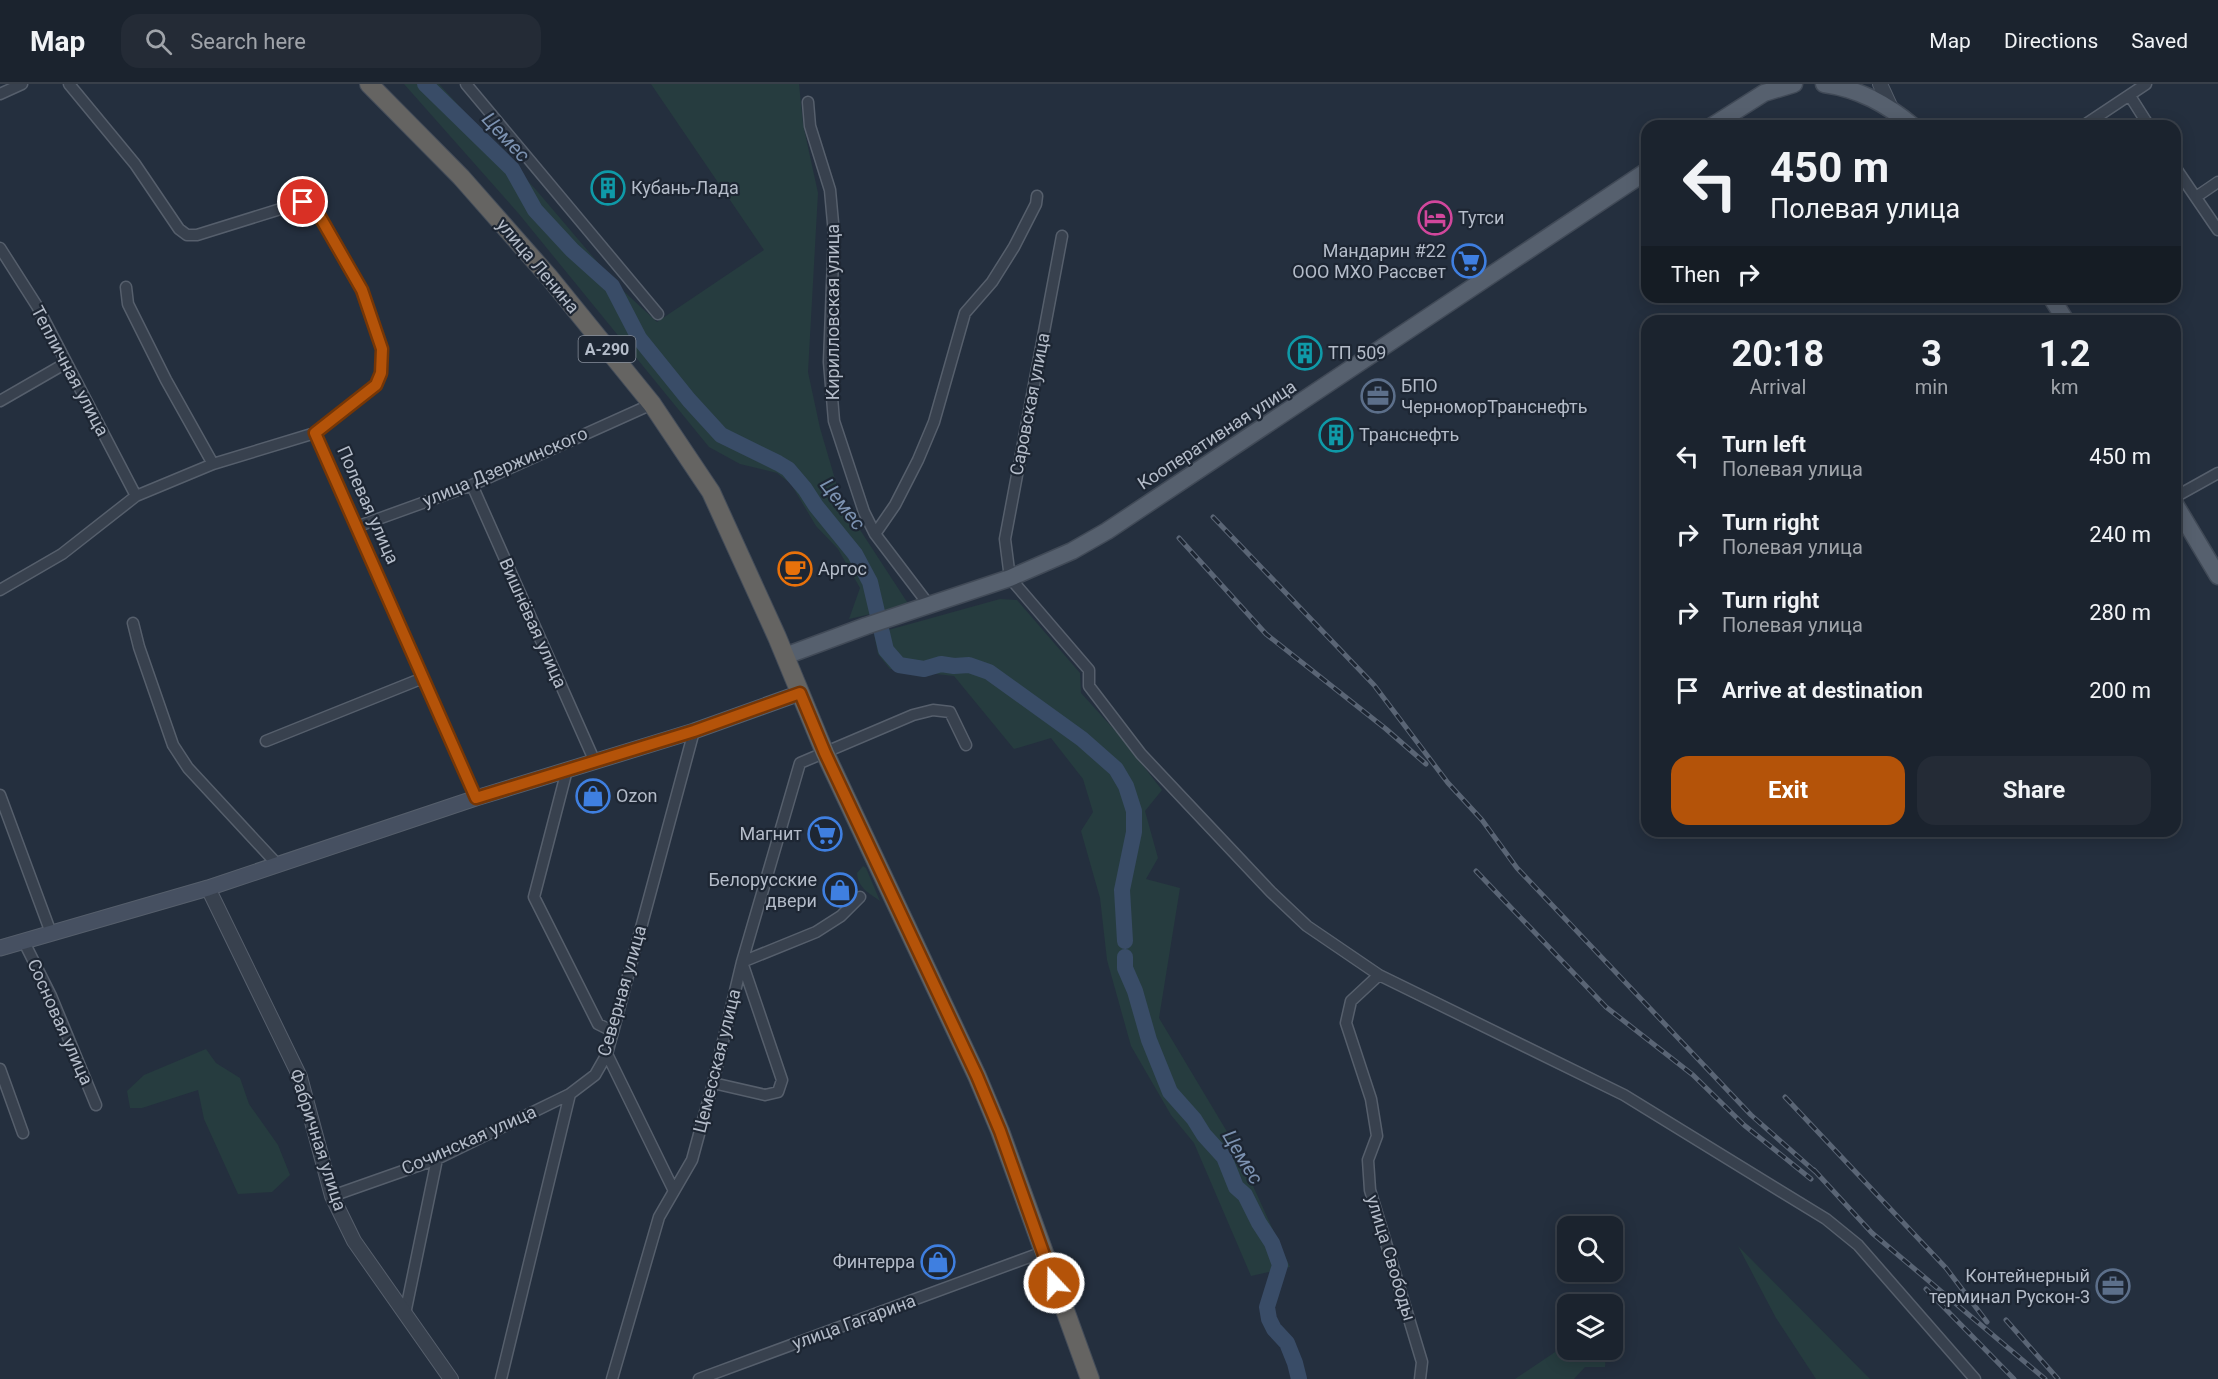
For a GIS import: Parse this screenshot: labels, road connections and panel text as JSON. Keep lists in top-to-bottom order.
{
  "streets": {
    "highway": ["улица Ленина", "А-290"],
    "main road": ["Кооперативная улица"],
    "street": [
      "Кирилловская улица",
      "Тепличная улица",
      "Саровская улица",
      "улица Дзержинского",
      "Полевая улица",
      "Вишнёвая улица",
      "Северная улица",
      "Сосновая улица",
      "Цемесская улица",
      "Фабричная улица",
      "Сочинская улица",
      "улица Свободы",
      "улица Гагарина"
    ]
  },
  "crossings": [
    ["улица Ленина", "Кооперативная улица"],
    ["улица Ленина", "улица Дзержинского"],
    ["Кирилловская улица", "Кооперативная улица"],
    ["Саровская улица", "Кооперативная улица"],
    ["улица Дзержинского", "Полевая улица"],
    ["улица Дзержинского", "Вишнёвая улица"],
    ["Северная улица", "Сочинская улица"],
    ["Фабричная улица", "Сочинская улица"]
  ],
  "water": ["Цемес"],
  "places": {
    "building": ["Кубань-Лада", "ТП 509", "Транснефть"],
    "hotel": ["Тутси"],
    "supermarket": ["Мандарин #22 ООО МХО Рассвет", "Магнит"],
    "office": ["БПО ЧерноморТранснефть", "Контейнерный терминал Рускон-3"],
    "cafe": ["Аргос"],
    "shop": ["Ozon", "Белорусские двери", "Финтерра"]
  },
  "page": {
    "header": "Map",
    "search": "Search here",
    "nav": ["Map", "Directions", "Saved"],
    "turn": ["450 m", "Полевая улица"],
    "then": "Then",
    "eta": [
      "20:18",
      "Arrival",
      "3",
      "min",
      "1.2",
      "km"
    ],
    "list": [
      {
        "name": "Turn left",
        "note": "Полевая улица",
        "value": "450 m"
      },
      {
        "name": "Turn right",
        "note": "Полевая улица",
        "value": "240 m"
      },
      {
        "name": "Turn right",
        "note": "Полевая улица",
        "value": "280 m"
      },
      {
        "name": "Arrive at destination",
        "value": "200 m"
      }
    ],
    "buttons": ["Exit", "Share"]
  }
}
